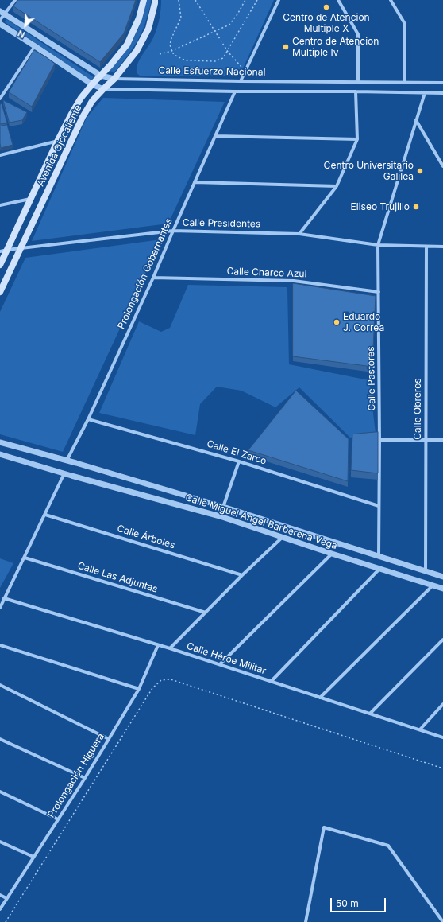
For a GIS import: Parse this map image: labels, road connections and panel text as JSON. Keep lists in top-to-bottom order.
{
  "streets": {
    "main road": ["Avenida Ojocaliente"],
    "street": [
      "Calle Esfuerzo Nacional",
      "Calle Presidentes",
      "Calle Charco Azul",
      "Prolongación Gobernantes",
      "Calle Pastores",
      "Calle Obreros",
      "Calle El Zarco",
      "Calle Miguel Ángel Barberena Vega",
      "Calle Árboles",
      "Calle Las Adjuntas",
      "Calle Héroe Militar",
      "Prolongación Higuera"
    ]
  },
  "crossings": [
    ["Calle Esfuerzo Nacional", "Avenida Ojocaliente"],
    ["Calle Esfuerzo Nacional", "Prolongación Gobernantes"],
    ["Calle Esfuerzo Nacional", "Calle Pastores"],
    ["Avenida Ojocaliente", "Calle Presidentes"],
    ["Calle Presidentes", "Prolongación Gobernantes"],
    ["Calle Presidentes", "Calle Pastores"],
    ["Calle Presidentes", "Calle Obreros"],
    ["Calle Charco Azul", "Prolongación Gobernantes"],
    ["Calle Charco Azul", "Calle Pastores"],
    ["Prolongación Gobernantes", "Calle El Zarco"],
    ["Prolongación Gobernantes", "Calle Miguel Ángel Barberena Vega"],
    ["Calle Pastores", "Calle El Zarco"],
    ["Calle Pastores", "Calle Miguel Ángel Barberena Vega"],
    ["Calle Obreros", "Calle Miguel Ángel Barberena Vega"],
    ["Calle Héroe Militar", "Prolongación Higuera"]
  ],
  "places": [
    "Centro de Atencion Multiple X",
    "Centro de Atencion Multiple Iv",
    "Centro Universitario Galilea",
    "Eliseo Trujillo",
    "Eduardo J. Correa"
  ],
  "scale_bar": "50 m",
  "north": "bottom left"
}
